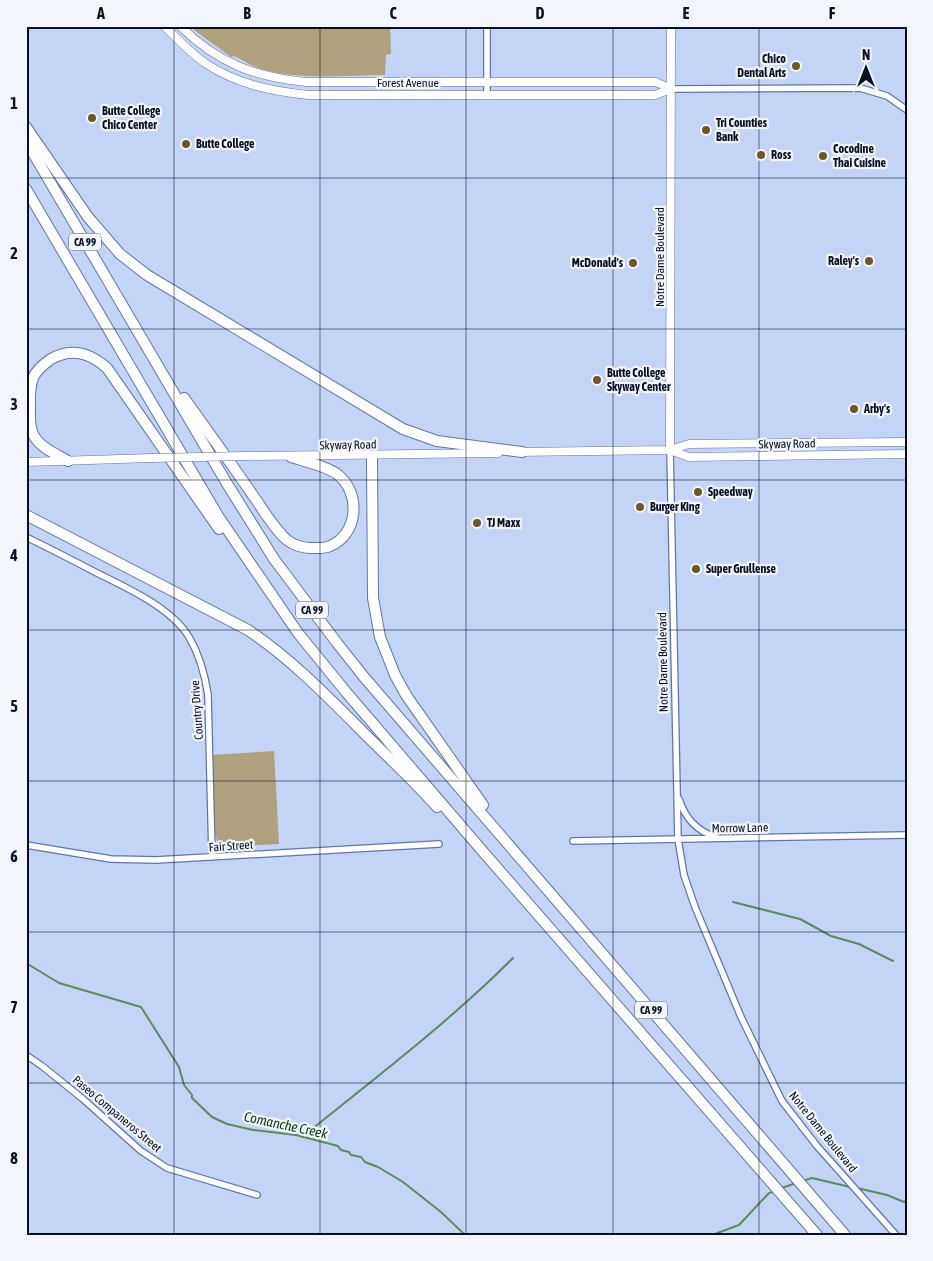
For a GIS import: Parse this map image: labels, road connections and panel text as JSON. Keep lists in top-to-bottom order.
{
  "streets": {
    "highway": ["CA 99"],
    "street": [
      "Forest Avenue",
      "Notre Dame Boulevard",
      "Skyway Road",
      "Country Drive",
      "Morrow Lane",
      "Fair Street",
      "Paseo Companeros Street"
    ]
  },
  "crossings": [
    ["Forest Avenue", "Notre Dame Boulevard"],
    ["Notre Dame Boulevard", "Skyway Road"],
    ["Notre Dame Boulevard", "Morrow Lane"],
    ["Country Drive", "Fair Street"]
  ],
  "water": ["Comanche Creek"],
  "places": [
    "Chico Dental Arts",
    "Butte College Chico Center",
    "Tri Counties Bank",
    "Butte College",
    "Ross",
    "Cocodine Thai Cuisine",
    "Raley's",
    "McDonald's",
    "Butte College Skyway Center",
    "Arby's",
    "Speedway",
    "Burger King",
    "TJ Maxx",
    "Super Grullense"
  ],
  "north": "top",
  "grid": {
    "columns": [
      "A",
      "B",
      "C",
      "D",
      "E",
      "F"
    ],
    "rows": [
      "1",
      "2",
      "3",
      "4",
      "5",
      "6",
      "7",
      "8"
    ]
  }
}
